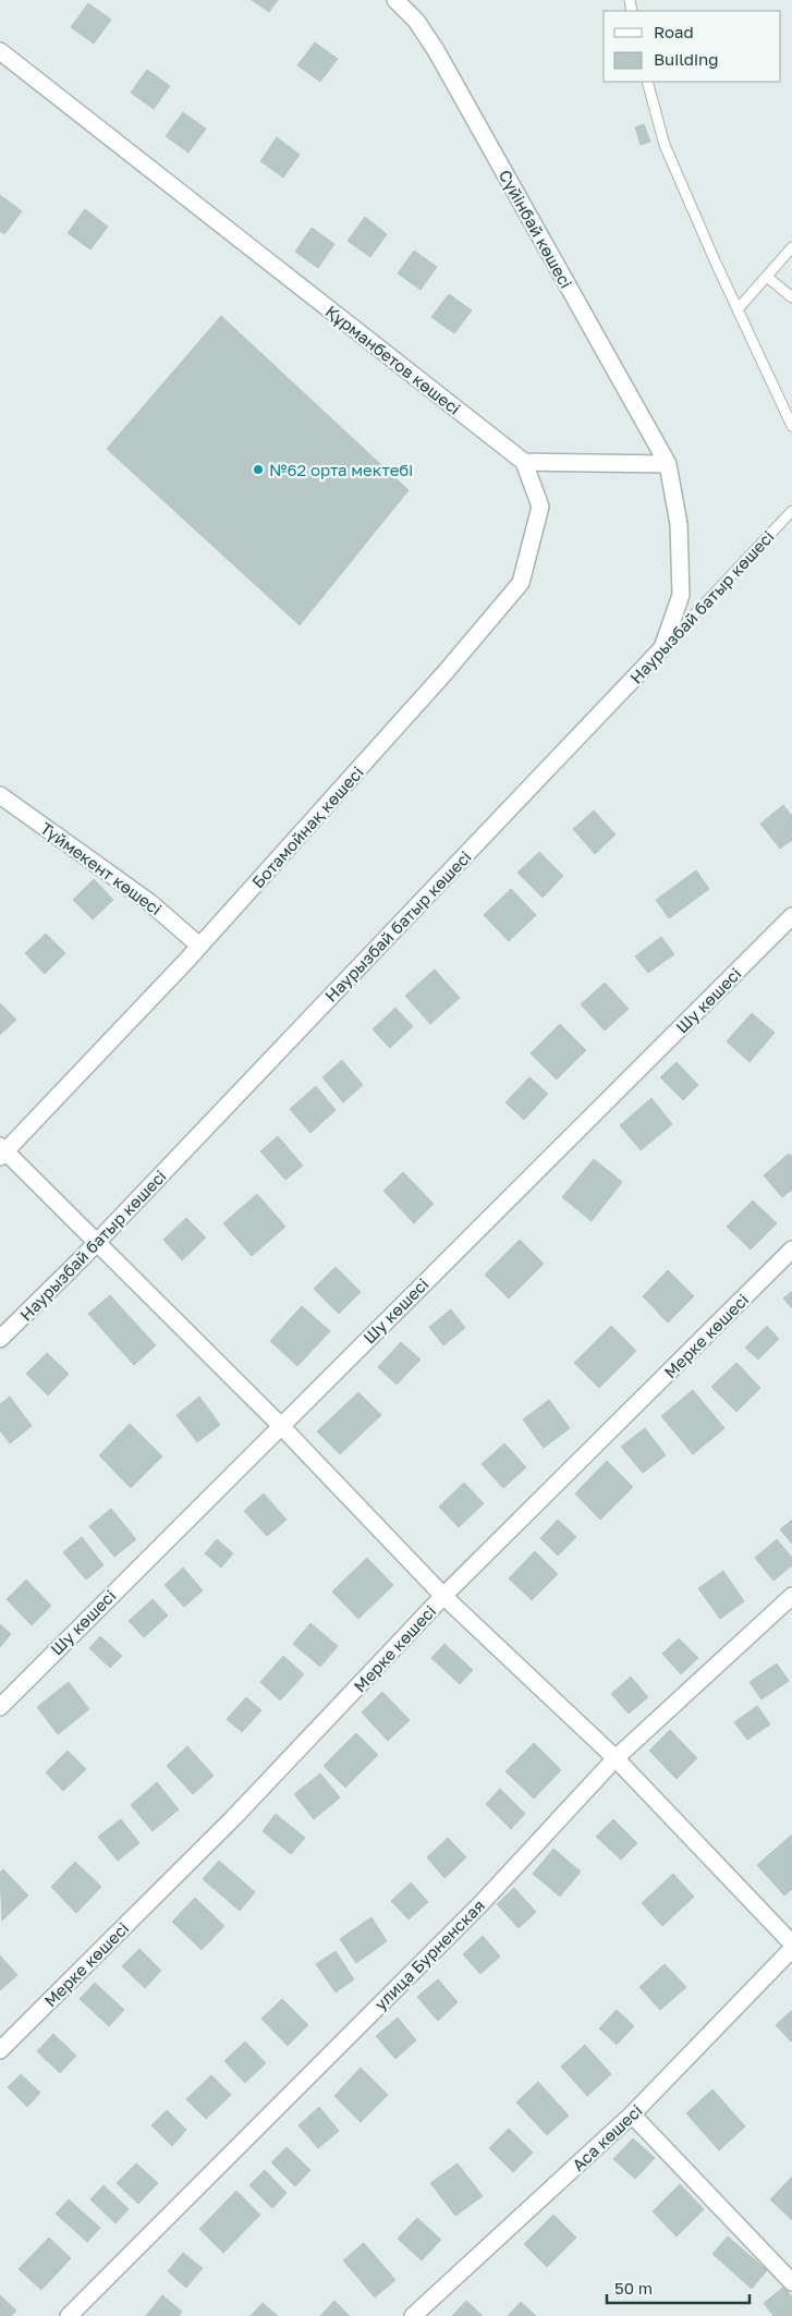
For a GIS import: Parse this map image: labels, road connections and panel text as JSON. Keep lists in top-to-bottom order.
{
  "streets": {
    "street": [
      "Сүйінбай көшесі",
      "Құрманбетов көшесі",
      "Наурызбай батыр көшесі",
      "Ботамойнақ көшесі",
      "Түймекент көшесі",
      "Шу көшесі",
      "Мерке көшесі",
      "улица Бурненская",
      "Аса көшесі"
    ]
  },
  "crossings": [
    ["Құрманбетов көшесі", "Ботамойнақ көшесі"],
    ["Ботамойнақ көшесі", "Түймекент көшесі"]
  ],
  "places": ["№62 орта мектебі"],
  "legend": ["Road", "Building"],
  "scale_bar": "50 m"
}
